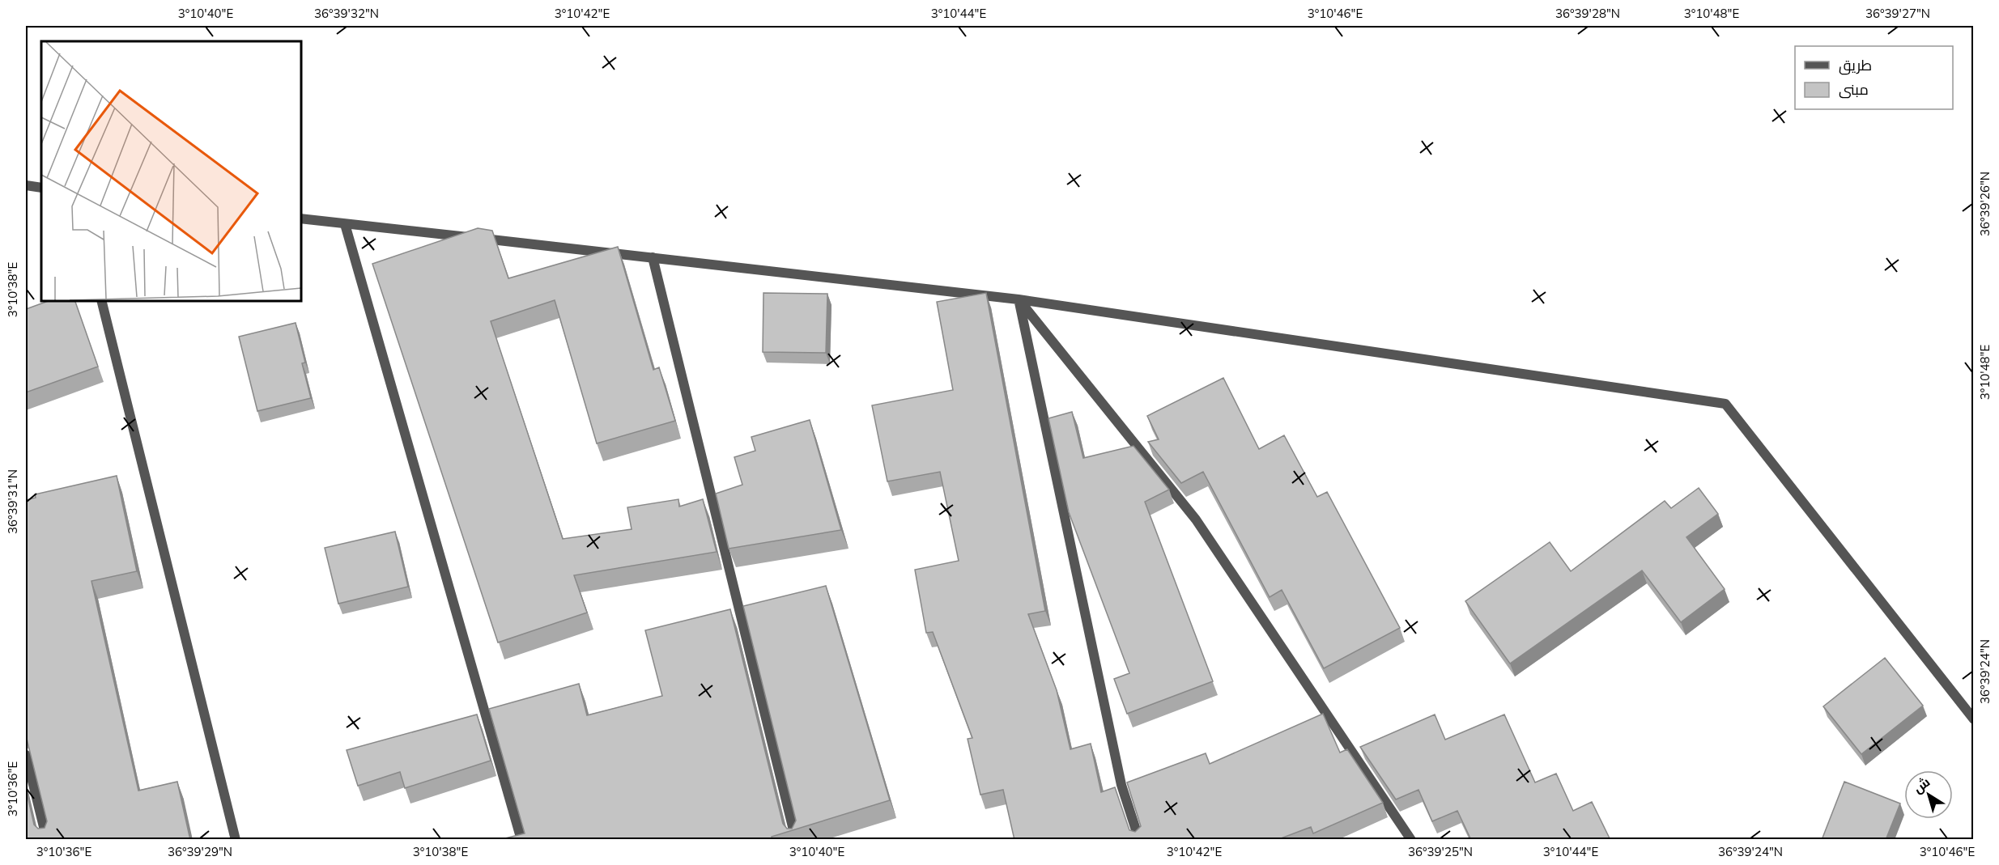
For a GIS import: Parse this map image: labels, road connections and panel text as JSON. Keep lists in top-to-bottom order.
{
  "legend": ["طريق", "مبنى"],
  "north": "top left",
  "coordinates": [
    "3°10'40\"E",
    "36°39'32\"N",
    "3°10'42\"E",
    "3°10'44\"E",
    "3°10'46\"E",
    "36°39'28\"N",
    "3°10'48\"E",
    "36°39'27\"N",
    "36°39'26\"N",
    "3°10'38\"E",
    "36°39'31\"N",
    "36°39'24\"N",
    "3°10'36\"E",
    "36°39'29\"N",
    "36°39'25\"N"
  ]
}
